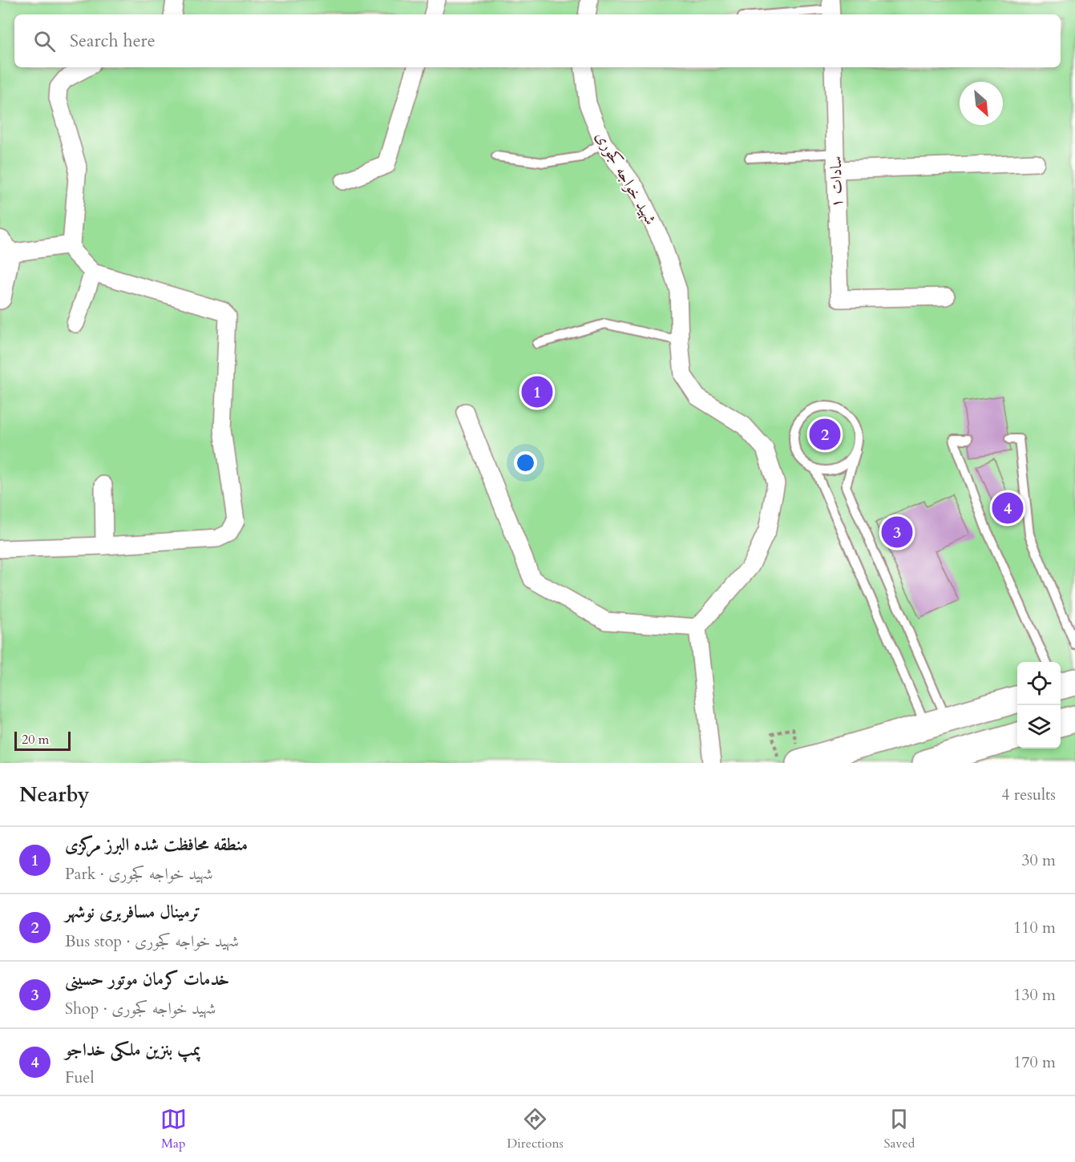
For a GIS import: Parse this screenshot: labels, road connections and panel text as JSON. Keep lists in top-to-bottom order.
{
  "streets": {
    "street": ["شهید خواجه کجوری", "سادات ۱"]
  },
  "scale_bar": "20 m",
  "north": "bottom right",
  "page": {
    "search": "Search here",
    "pins": [
      "1",
      "2",
      "4",
      "3"
    ],
    "scale": "20 m",
    "heading": ["Nearby", "4 results"],
    "list": [
      {
        "mark": "1",
        "name": "منطقه محافظت شده البرز مرکزی",
        "note": "Park · شهید خواجه کجوری",
        "value": "30 m"
      },
      {
        "mark": "2",
        "name": "ترمینال مسافربری نوشهر",
        "note": "Bus stop · شهید خواجه کجوری",
        "value": "110 m"
      },
      {
        "mark": "3",
        "name": "خدمات کرمان موتور حسینی",
        "note": "Shop · شهید خواجه کجوری",
        "value": "130 m"
      },
      {
        "mark": "4",
        "name": "پمپ بنزین ملکی خداجو",
        "note": "Fuel",
        "value": "170 m"
      }
    ],
    "nav": ["Map", "Directions", "Saved"]
  }
}
